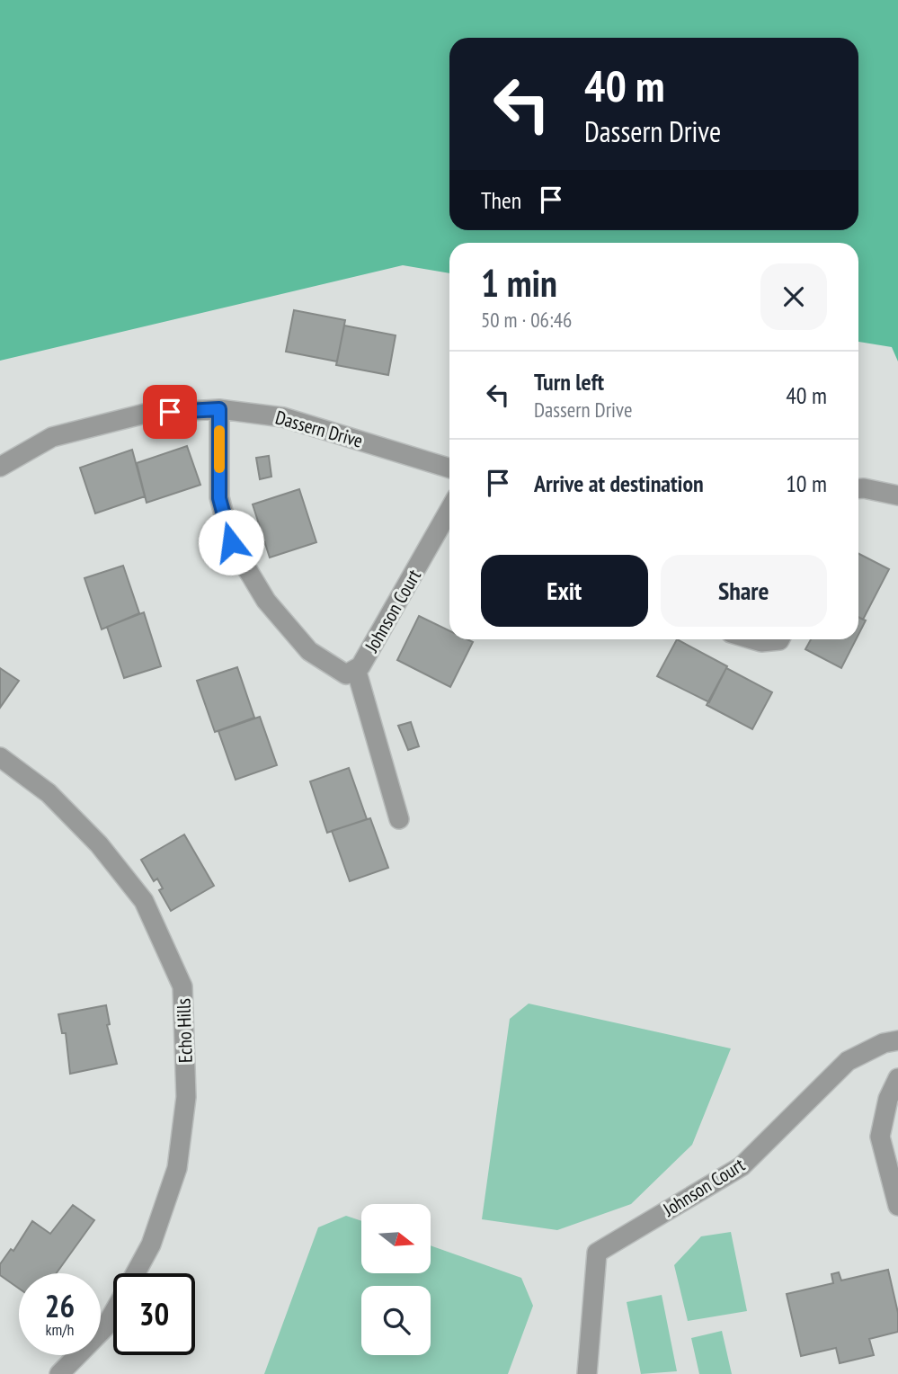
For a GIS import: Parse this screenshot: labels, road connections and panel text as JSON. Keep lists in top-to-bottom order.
{
  "streets": {
    "street": ["Dassern Drive", "Johnson Court", "Echo Hills"]
  },
  "crossings": [
    ["Dassern Drive", "Johnson Court"]
  ],
  "north": "right",
  "page": {
    "turn": ["40 m", "Dassern Drive"],
    "then": "Then",
    "heading": ["1 min", "50 m · 06:46"],
    "list": [
      {
        "name": "Turn left",
        "note": "Dassern Drive",
        "value": "40 m"
      },
      {
        "name": "Arrive at destination",
        "value": "10 m"
      }
    ],
    "buttons": ["Exit", "Share"],
    "speed": "26 km/h",
    "limit": "30"
  }
}
